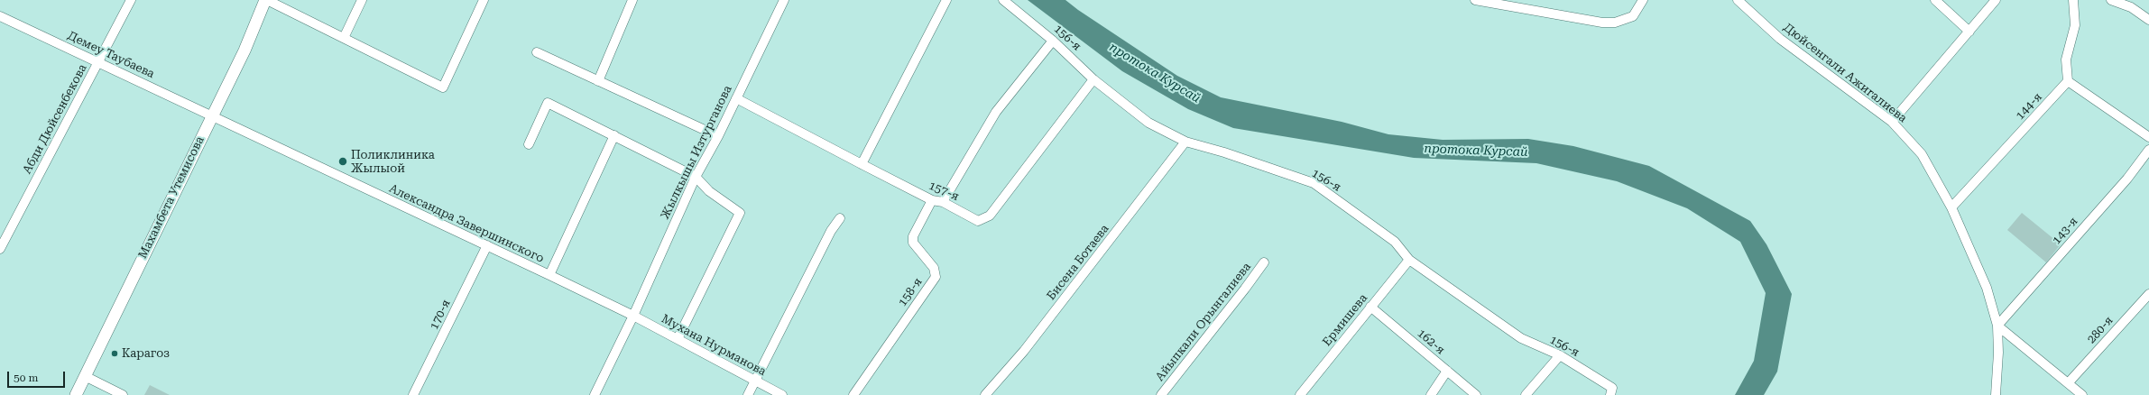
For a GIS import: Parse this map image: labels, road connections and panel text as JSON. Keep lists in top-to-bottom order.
{
  "streets": {
    "street": [
      "156-я",
      "Демеу Таубаева",
      "Дюйсенгали Ажигалиева",
      "144-я",
      "Абди Дюйсенбекова",
      "Жылкышы Изтурганова",
      "157-я",
      "Махамбета Утемисова",
      "Александра Завершинского",
      "143-я",
      "Бисена Ботаева",
      "158-я",
      "170-я",
      "Ермишева",
      "Айыпкали Орынгалиева",
      "280-я",
      "162-я",
      "Мухана Нурманова"
    ]
  },
  "crossings": [
    ["156-я", "157-я"],
    ["156-я", "Бисена Ботаева"],
    ["156-я", "Ермишева"],
    ["Демеу Таубаева", "Абди Дюйсенбекова"],
    ["Демеу Таубаева", "Махамбета Утемисова"],
    ["Демеу Таубаева", "Александра Завершинского"],
    ["Дюйсенгали Ажигалиева", "144-я"],
    ["Дюйсенгали Ажигалиева", "143-я"],
    ["Жылкышы Изтурганова", "157-я"],
    ["Жылкышы Изтурганова", "Александра Завершинского"],
    ["Жылкышы Изтурганова", "Мухана Нурманова"],
    ["157-я", "158-я"],
    ["Махамбета Утемисова", "Александра Завершинского"],
    ["Александра Завершинского", "170-я"],
    ["Александра Завершинского", "Мухана Нурманова"],
    ["Ермишева", "162-я"]
  ],
  "water": ["протока Курсай"],
  "places": ["Поликлиника Жылыой", "Карагоз"],
  "scale_bar": "50 m"
}
